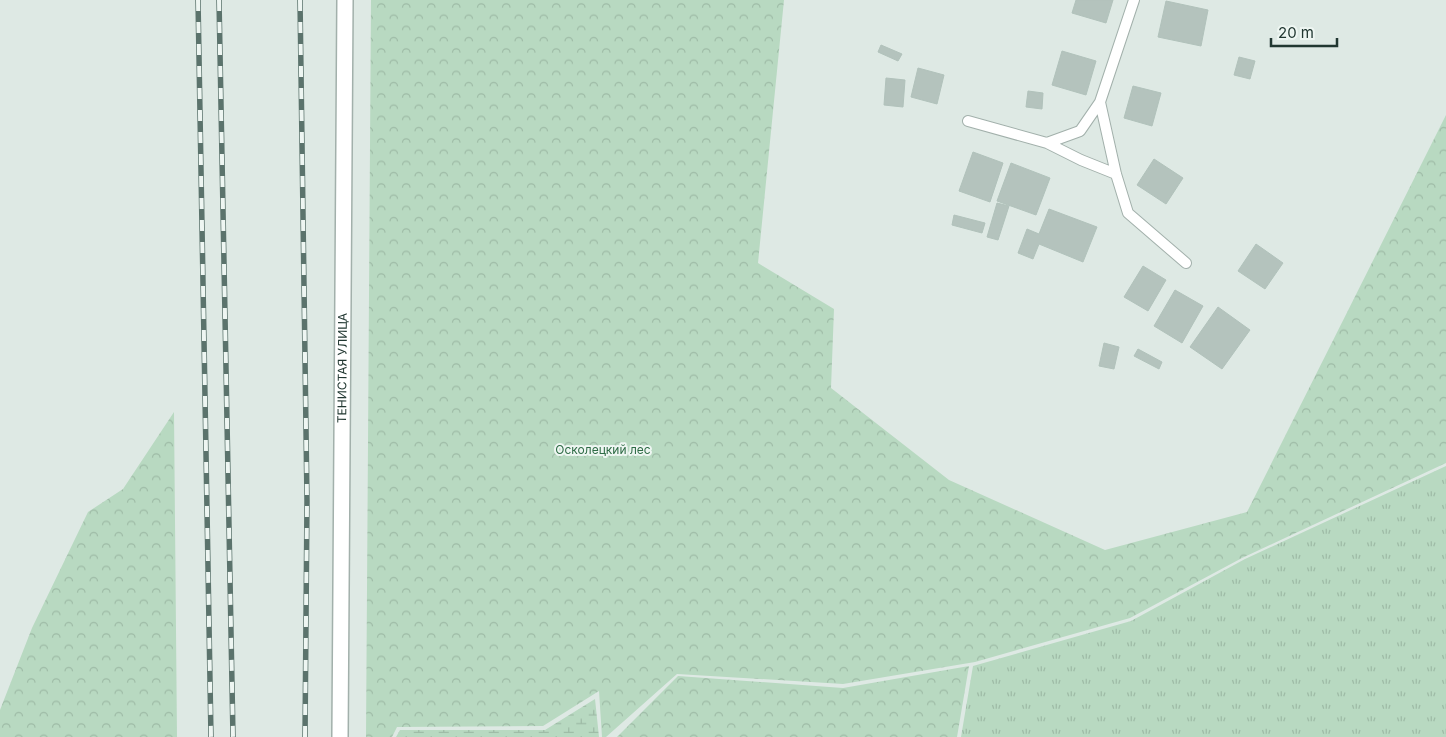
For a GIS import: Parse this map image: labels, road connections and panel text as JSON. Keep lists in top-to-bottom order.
{
  "streets": {
    "street": ["ТЕНИСТАЯ УЛИЦА"]
  },
  "parks": ["Осколецкий лес"],
  "scale_bar": "20 m"
}
